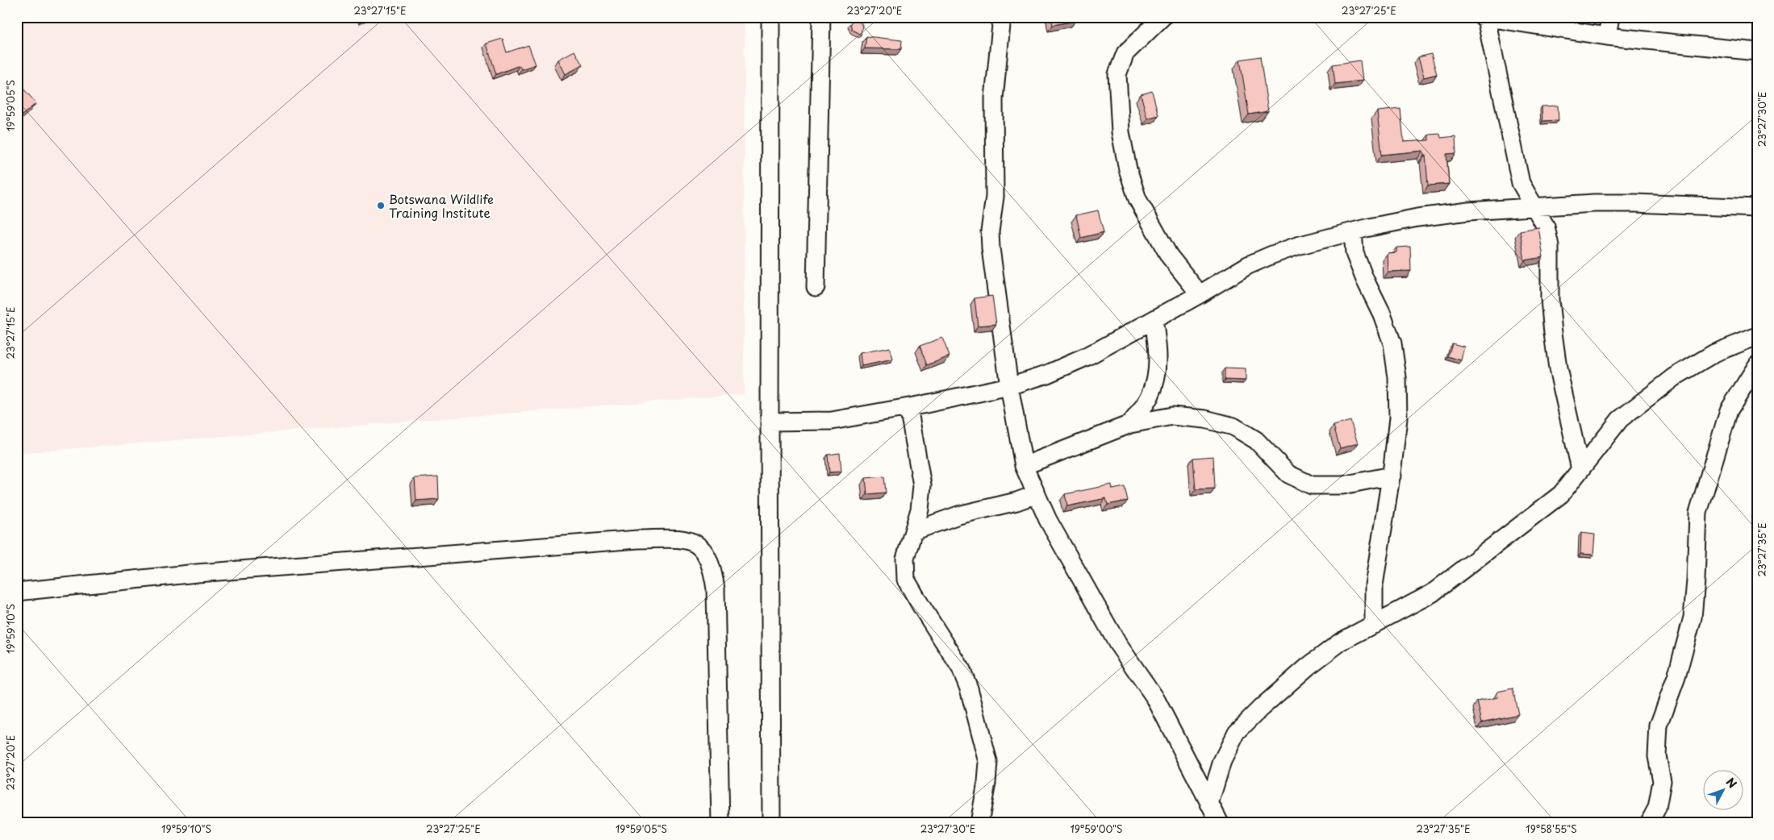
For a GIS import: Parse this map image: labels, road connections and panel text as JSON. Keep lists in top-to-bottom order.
{
  "places": ["Botswana Wildlife Training Institute"],
  "north": "top right",
  "coordinates": [
    "23°27'15\"E",
    "23°27'20\"E",
    "23°27'25\"E",
    "19°59'05\"S",
    "23°27'30\"E",
    "23°27'35\"E",
    "19°59'10\"S",
    "19°59'00\"S",
    "19°58'55\"S"
  ]
}
